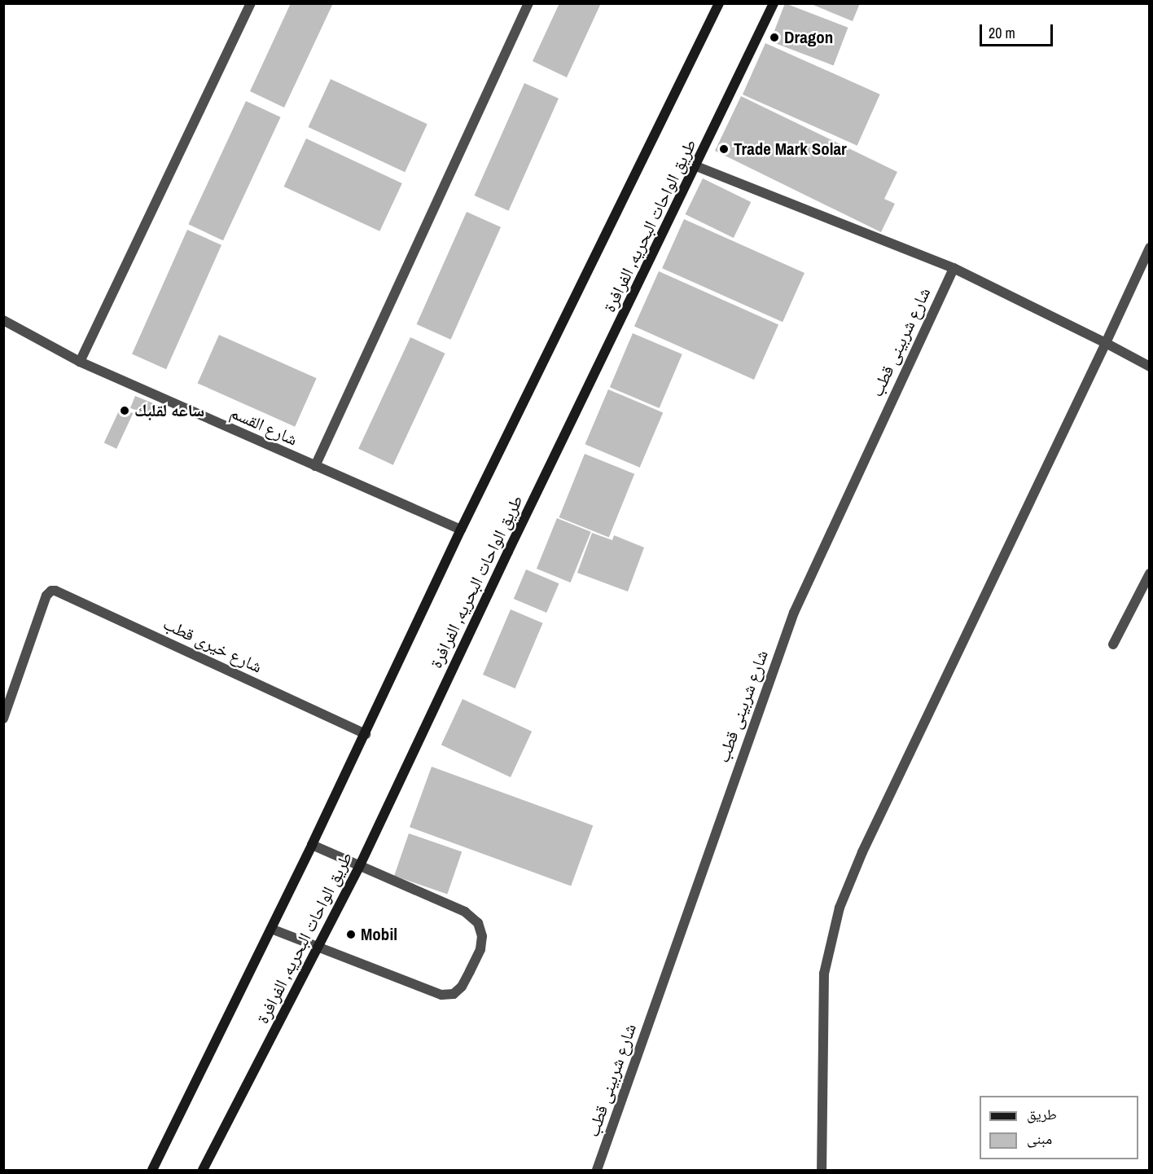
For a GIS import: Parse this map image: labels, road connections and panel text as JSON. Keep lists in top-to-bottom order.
{
  "streets": {
    "main road": ["طريق الواحات البحريه, الفرافرة"],
    "street": ["شارع شربينى قطب", "شارع القسم", "شارع خيرى قطب"]
  },
  "crossings": [
    ["طريق الواحات البحريه, الفرافرة", "شارع القسم"],
    ["طريق الواحات البحريه, الفرافرة", "شارع خيرى قطب"]
  ],
  "places": [
    "Dragon",
    "Trade Mark Solar",
    "ساعه لقلبك",
    "Mobil"
  ],
  "legend": ["طريق", "مبنى"],
  "scale_bar": "20 m"
}
